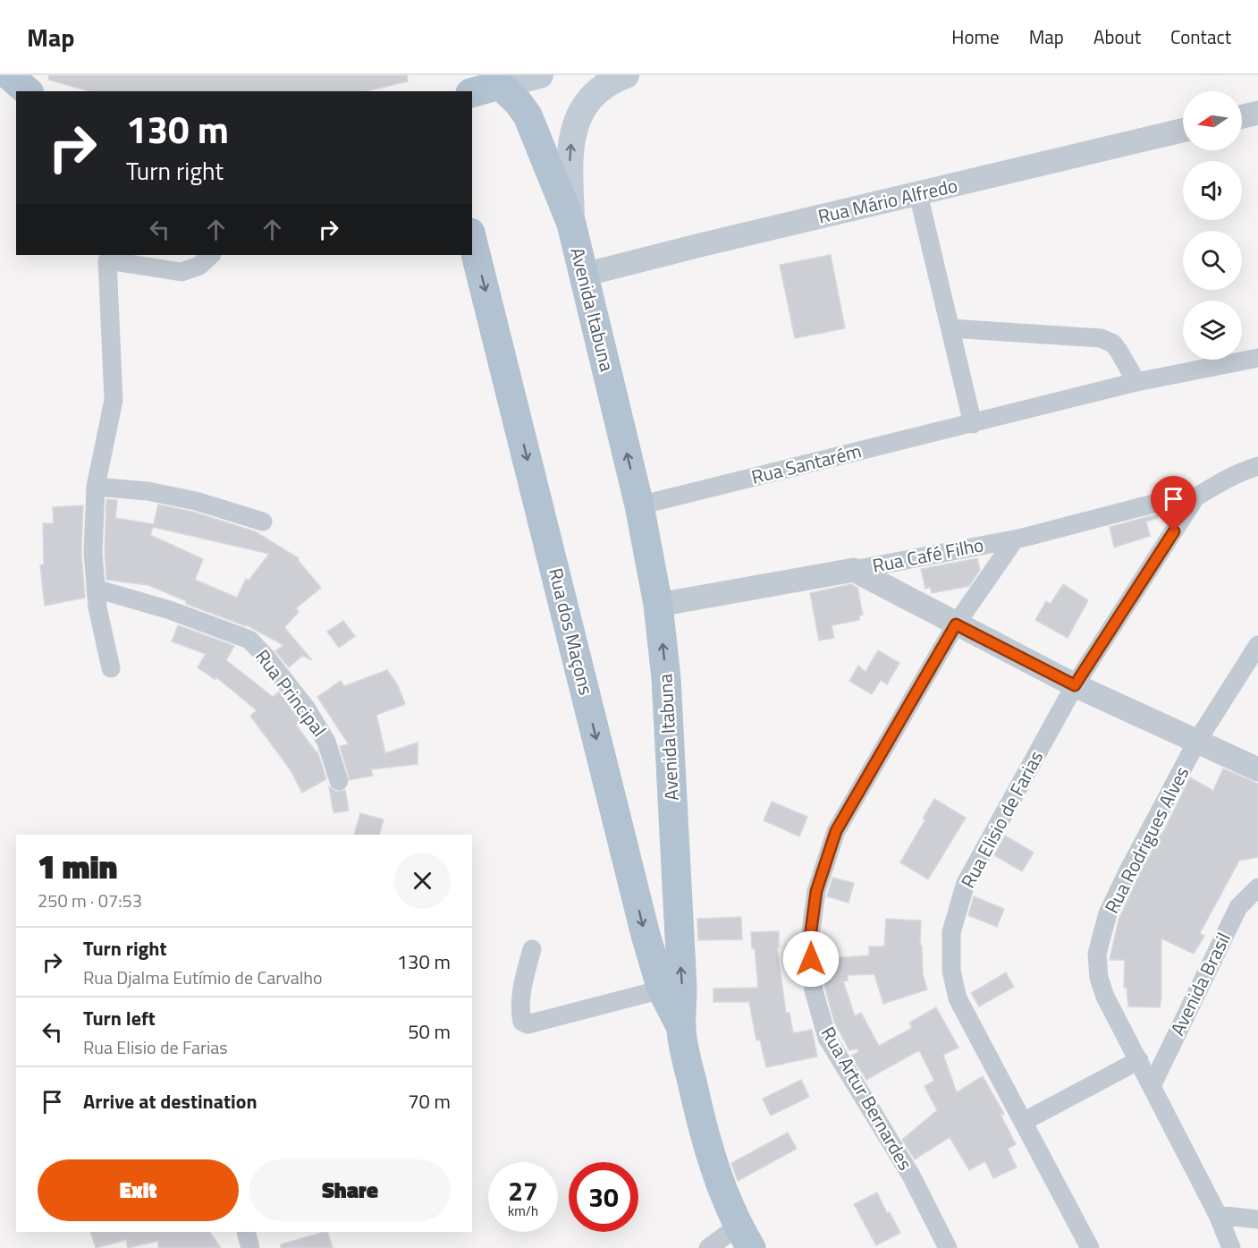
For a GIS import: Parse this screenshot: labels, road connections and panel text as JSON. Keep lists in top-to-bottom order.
{
  "streets": {
    "main road": ["Avenida Itabuna", "Rua dos Maçons"],
    "street": [
      "Rua Mário Alfredo",
      "Rua Santarém",
      "Rua Café Filho",
      "Rua Principal",
      "Rua Elisio de Farias",
      "Rua Rodrigues Alves",
      "Avenida Brasil",
      "Rua Artur Bernardes"
    ]
  },
  "crossings": [
    ["Rua Mário Alfredo", "Avenida Itabuna"],
    ["Avenida Itabuna", "Rua Santarém"],
    ["Avenida Itabuna", "Rua Café Filho"],
    ["Avenida Itabuna", "Rua dos Maçons"],
    ["Rua Café Filho", "Rua Elisio de Farias"],
    ["Rua Café Filho", "Rua Artur Bernardes"],
    ["Rua Rodrigues Alves", "Avenida Brasil"]
  ],
  "one_way": ["Avenida Itabuna", "Rua dos Maçons"],
  "north": "left",
  "page": {
    "header": "Map",
    "nav": [
      "Home",
      "Map",
      "About",
      "Contact"
    ],
    "turn": ["130 m", "Turn right"],
    "heading": ["1 min", "250 m · 07:53"],
    "list": [
      {
        "name": "Turn right",
        "note": "Rua Djalma Eutímio de Carvalho",
        "value": "130 m"
      },
      {
        "name": "Turn left",
        "note": "Rua Elisio de Farias",
        "value": "50 m"
      },
      {
        "name": "Arrive at destination",
        "value": "70 m"
      }
    ],
    "buttons": ["Exit", "Share"],
    "speed": "27 km/h",
    "limit": "30"
  }
}
